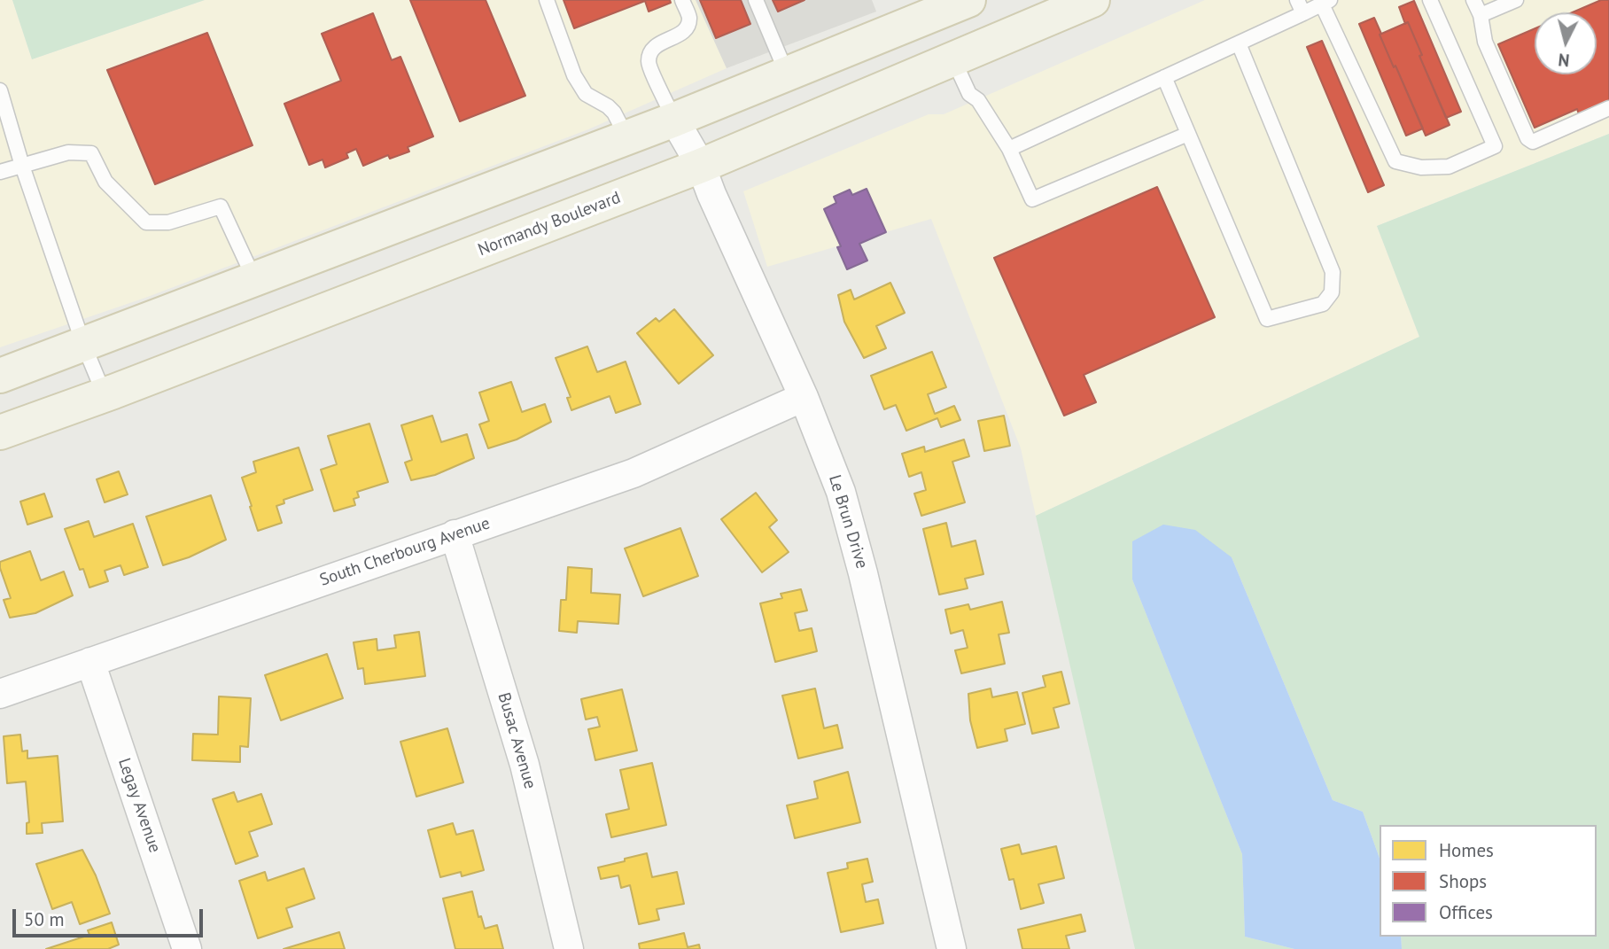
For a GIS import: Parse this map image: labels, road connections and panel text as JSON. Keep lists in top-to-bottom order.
{
  "streets": {
    "main road": ["Normandy Boulevard"],
    "street": [
      "Le Brun Drive",
      "South Cherbourg Avenue",
      "Busac Avenue",
      "Legay Avenue"
    ]
  },
  "crossings": [
    ["Normandy Boulevard", "Le Brun Drive"],
    ["Le Brun Drive", "South Cherbourg Avenue"],
    ["South Cherbourg Avenue", "Busac Avenue"],
    ["South Cherbourg Avenue", "Legay Avenue"]
  ],
  "legend": ["Homes", "Shops", "Offices"],
  "scale_bar": "50 m",
  "north": "bottom"
}
